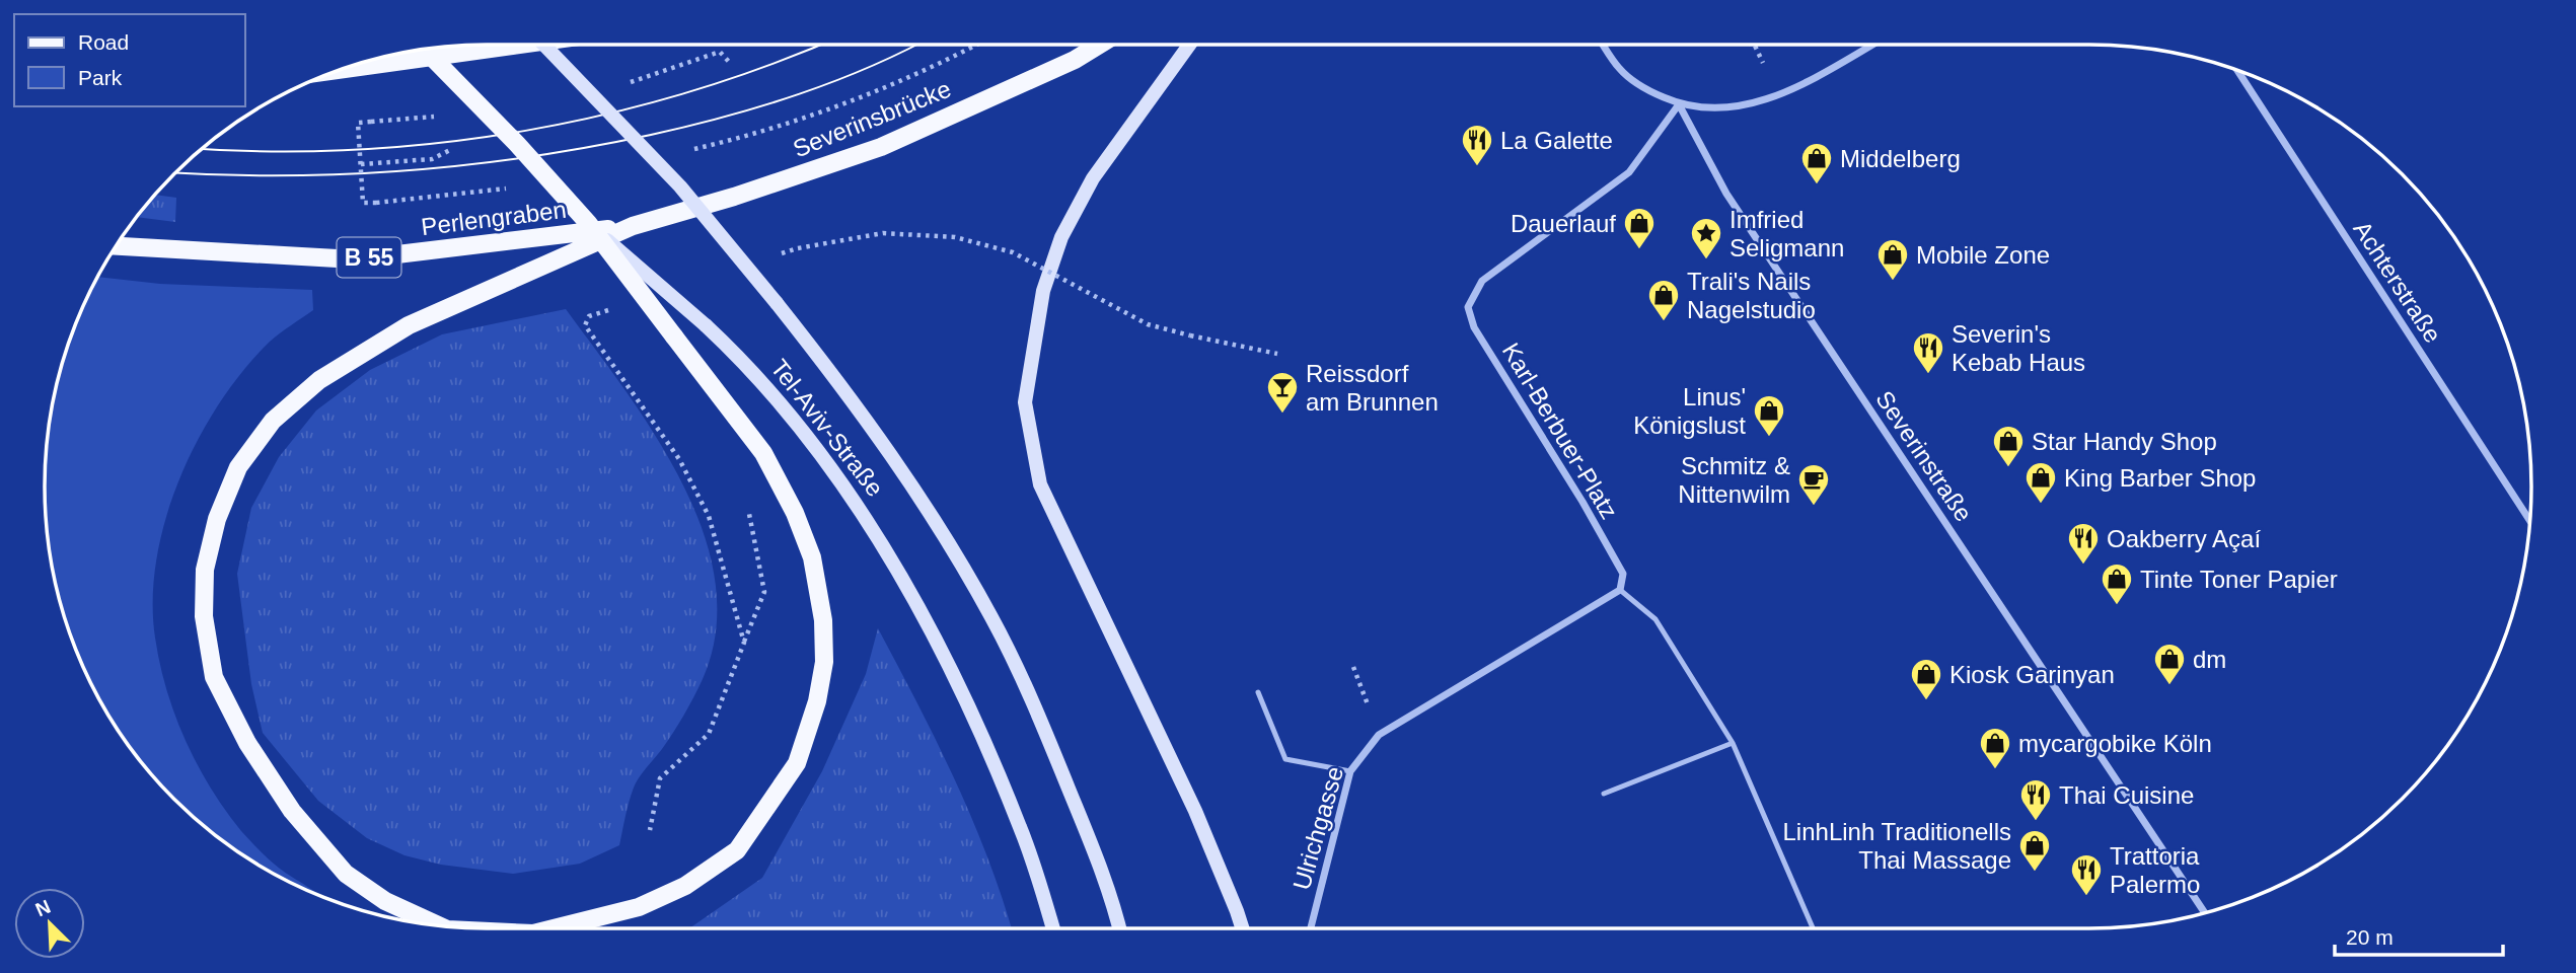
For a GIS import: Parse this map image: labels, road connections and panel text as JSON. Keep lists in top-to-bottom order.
{
  "streets": {
    "main road": [
      "Severinsbrücke",
      "Perlengraben",
      "B 55",
      "Tel-Aviv-Straße"
    ],
    "street": [
      "Achterstraße",
      "Karl-Berbuer-Platz",
      "Severinstraße",
      "Ulrichgasse"
    ]
  },
  "crossings": [
    ["Severinsbrücke", "Perlengraben"],
    ["Karl-Berbuer-Platz", "Severinstraße"],
    ["Karl-Berbuer-Platz", "Ulrichgasse"]
  ],
  "places": {
    "restaurant": [
      "La Galette",
      "Severin's Kebab Haus",
      "Oakberry Açaí",
      "Thai Cuisine",
      "Trattoria Palermo"
    ],
    "shop": [
      "Middelberg",
      "Dauerlauf",
      "Mobile Zone",
      "Trali's Nails Nagelstudio",
      "Linus' Königslust",
      "Star Handy Shop",
      "King Barber Shop",
      "Tinte Toner Papier",
      "dm",
      "Kiosk Garinyan",
      "mycargobike Köln",
      "LinhLinh Traditionells Thai Massage"
    ],
    "place": ["Imfried Seligmann"],
    "bar": ["Reissdorf am Brunnen"],
    "cafe": ["Schmitz & Nittenwilm"]
  },
  "legend": ["Road", "Park"],
  "scale_bar": "20 m",
  "north": "top left"
}
